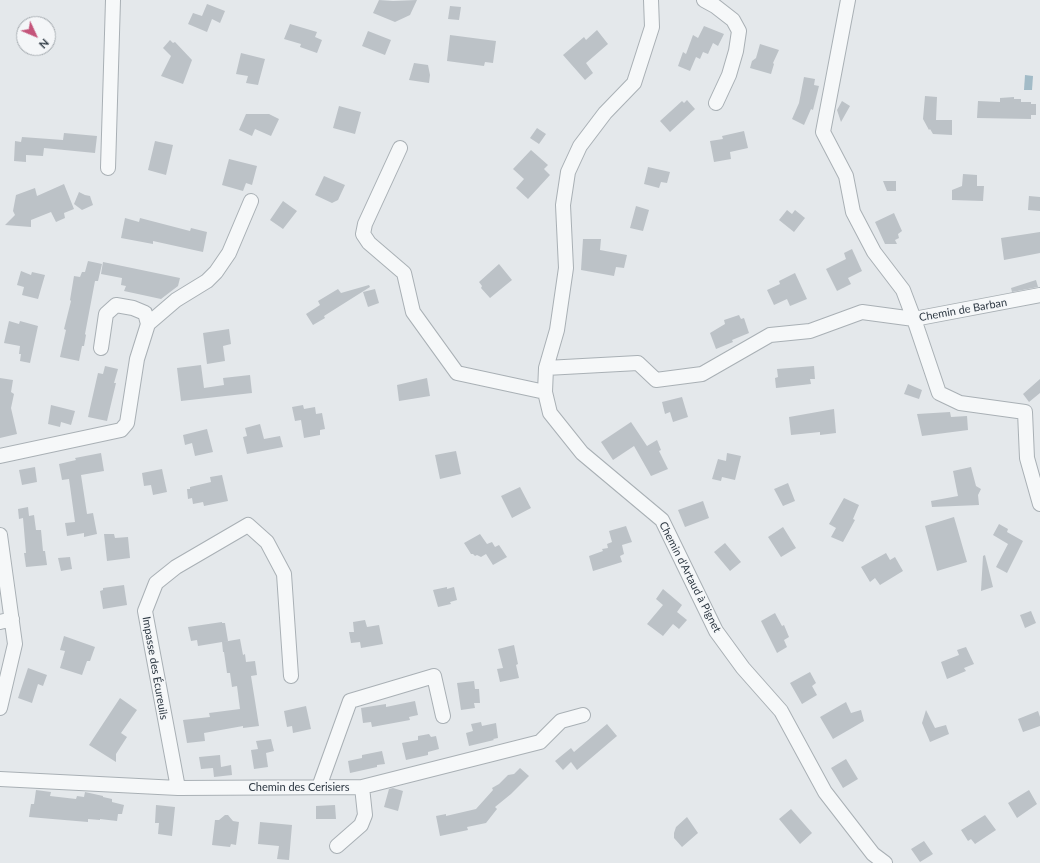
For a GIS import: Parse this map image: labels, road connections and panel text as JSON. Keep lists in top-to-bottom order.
{
  "streets": {
    "street": [
      "Chemin de Barban",
      "Chemin d'Artaud à Pignet",
      "Impasse des Écureuils",
      "Chemin des Cerisiers"
    ]
  },
  "crossings": [
    ["Chemin de Barban", "Chemin d'Artaud à Pignet"],
    ["Impasse des Écureuils", "Chemin des Cerisiers"]
  ],
  "north": "bottom right"
}
